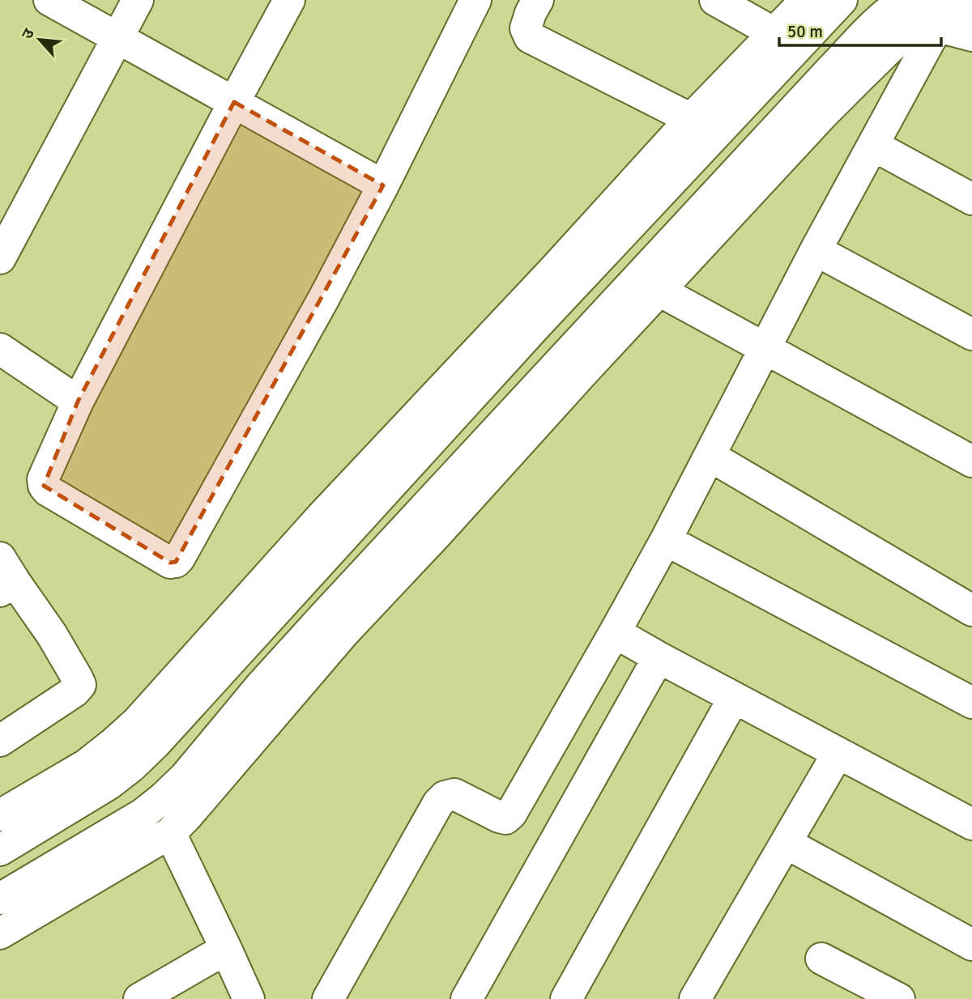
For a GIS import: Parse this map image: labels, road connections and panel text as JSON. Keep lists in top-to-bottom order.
{
  "scale_bar": "50 m",
  "north": "top left"
}
